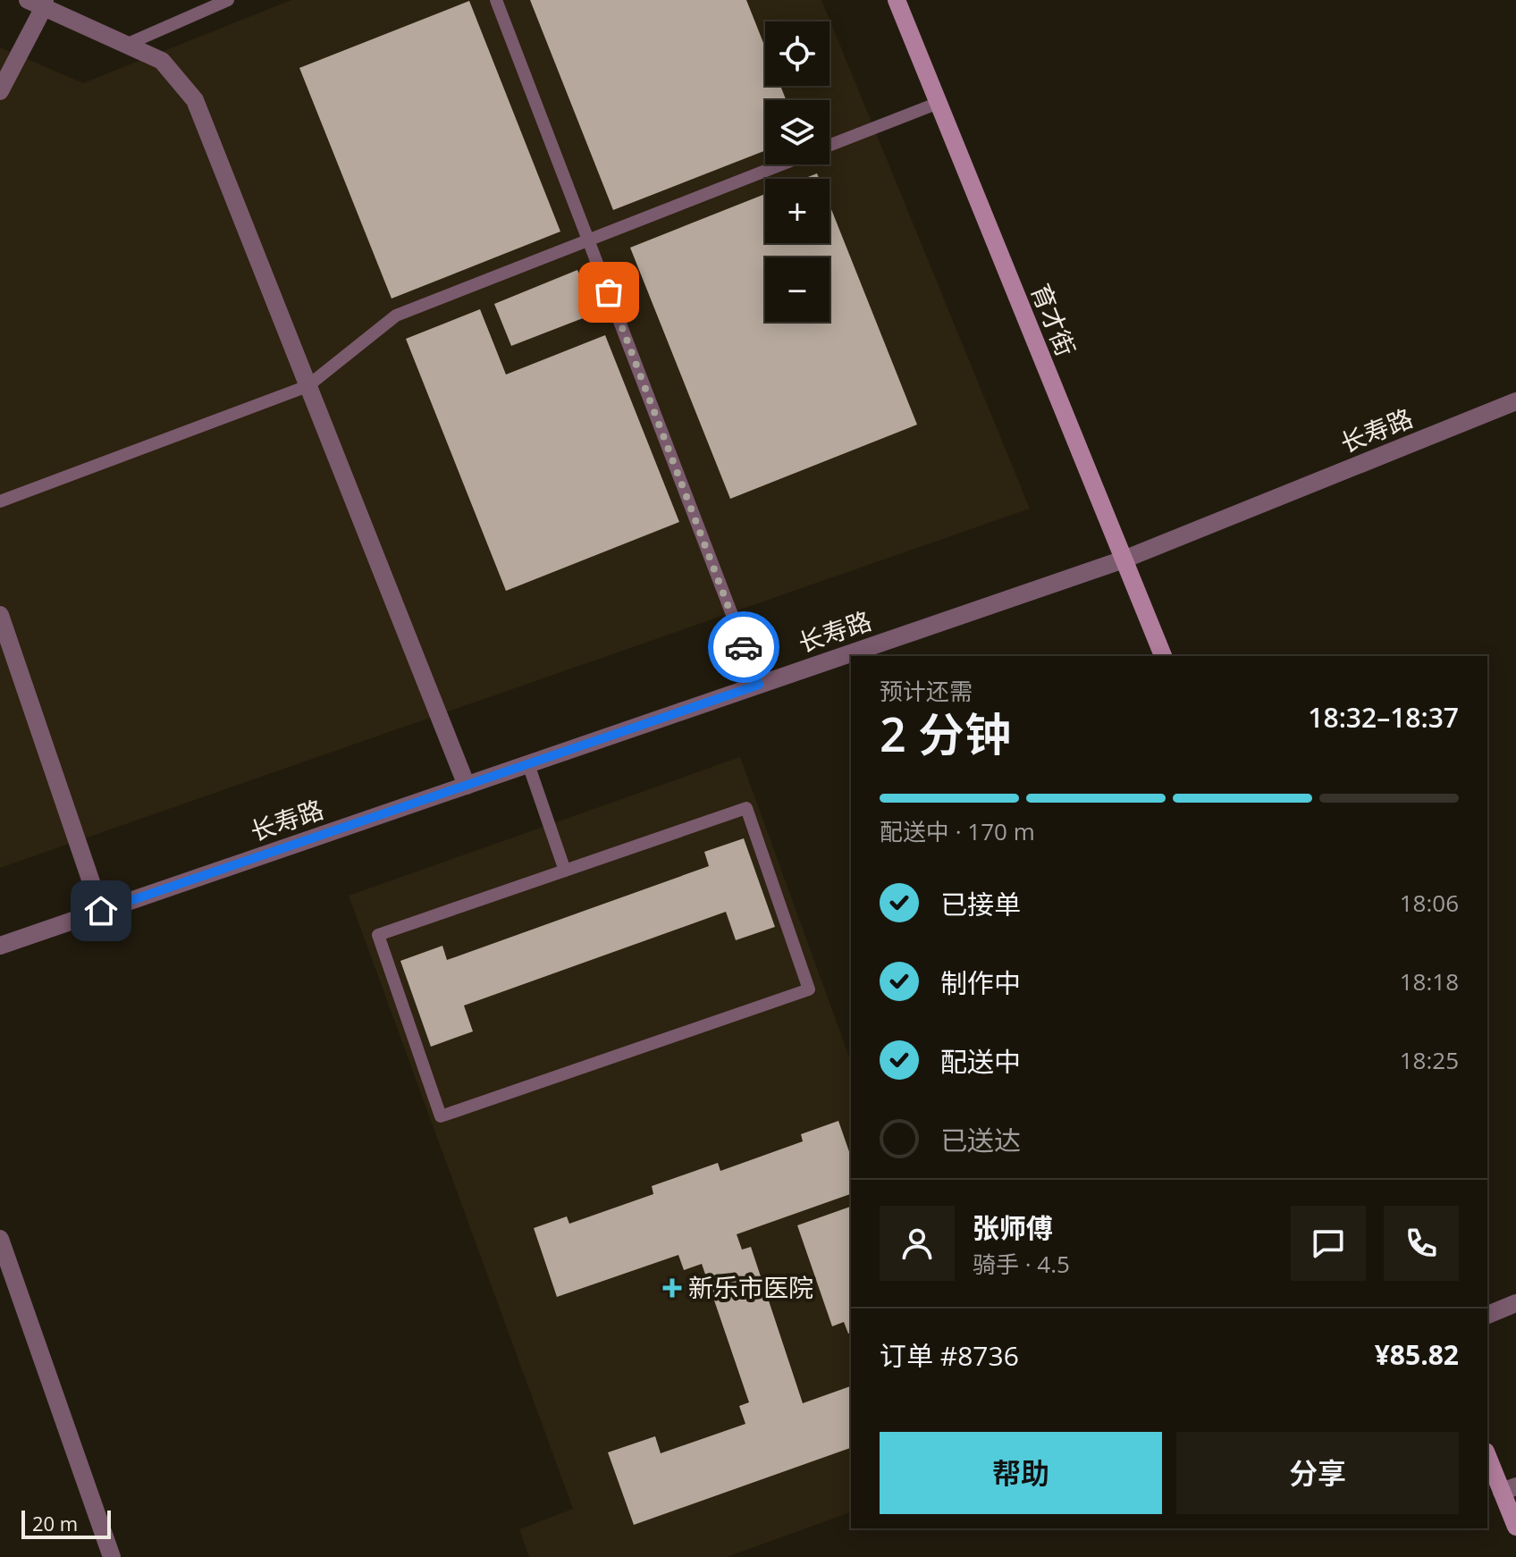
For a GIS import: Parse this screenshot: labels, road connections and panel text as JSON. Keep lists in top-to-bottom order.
{
  "streets": {
    "main road": ["育才街"],
    "street": ["长寿路"]
  },
  "crossings": [
    ["育才街", "长寿路"]
  ],
  "places": {
    "health": ["新乐市医院"]
  },
  "scale_bar": "20 m",
  "page": {
    "map_buttons": ["+", "−"],
    "heading": ["2 分钟", "预计还需", "18:32–18:37"],
    "panel": [
      "张师傅",
      "骑手 · 4.5",
      "订单 #8736",
      "¥85.82"
    ],
    "bar": "配送中 · 170 m",
    "list": [
      ["已接单", "18:06"],
      ["制作中", "18:18"],
      ["配送中", "18:25"],
      "已送达"
    ],
    "buttons": ["帮助", "分享"],
    "scale": "20 m"
  }
}
